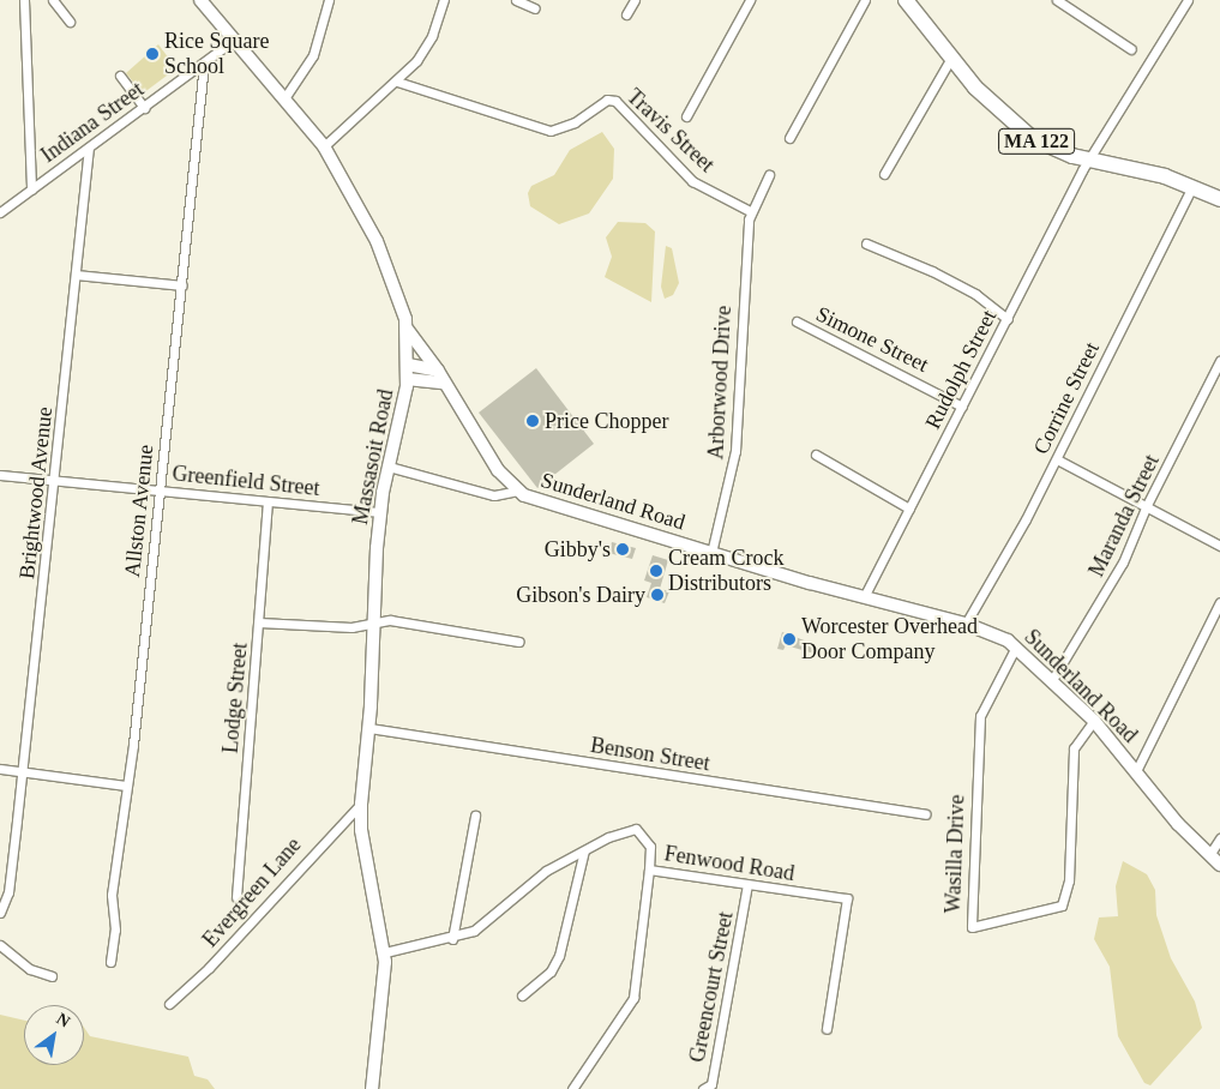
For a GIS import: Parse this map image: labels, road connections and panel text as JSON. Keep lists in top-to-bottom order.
{
  "streets": {
    "highway": ["MA 122"],
    "main road": ["Massasoit Road", "Sunderland Road"],
    "street": [
      "Indiana Street",
      "Travis Street",
      "Simone Street",
      "Rudolph Street",
      "Arborwood Drive",
      "Corrine Street",
      "Greenfield Street",
      "Brightwood Avenue",
      "Allston Avenue",
      "Maranda Street",
      "Lodge Street",
      "Benson Street",
      "Wasilla Drive",
      "Fenwood Road",
      "Evergreen Lane",
      "Greencourt Street"
    ]
  },
  "crossings": [
    ["Indiana Street", "Massasoit Road"],
    ["Indiana Street", "Brightwood Avenue"],
    ["Indiana Street", "Allston Avenue"],
    ["Travis Street", "Arborwood Drive"],
    ["MA 122", "Rudolph Street"],
    ["MA 122", "Corrine Street"],
    ["Simone Street", "Rudolph Street"],
    ["Rudolph Street", "Sunderland Road"],
    ["Arborwood Drive", "Sunderland Road"],
    ["Corrine Street", "Sunderland Road"],
    ["Massasoit Road", "Greenfield Street"],
    ["Massasoit Road", "Sunderland Road"],
    ["Massasoit Road", "Benson Street"],
    ["Massasoit Road", "Fenwood Road"],
    ["Massasoit Road", "Evergreen Lane"],
    ["Greenfield Street", "Brightwood Avenue"],
    ["Greenfield Street", "Allston Avenue"],
    ["Greenfield Street", "Lodge Street"],
    ["Sunderland Road", "Maranda Street"],
    ["Sunderland Road", "Wasilla Drive"],
    ["Fenwood Road", "Greencourt Street"]
  ],
  "places": [
    "Rice Square School",
    "Price Chopper",
    "Gibby's",
    "Cream Crock Distributors",
    "Gibson's Dairy",
    "Worcester Overhead Door Company"
  ],
  "north": "top right"
}
